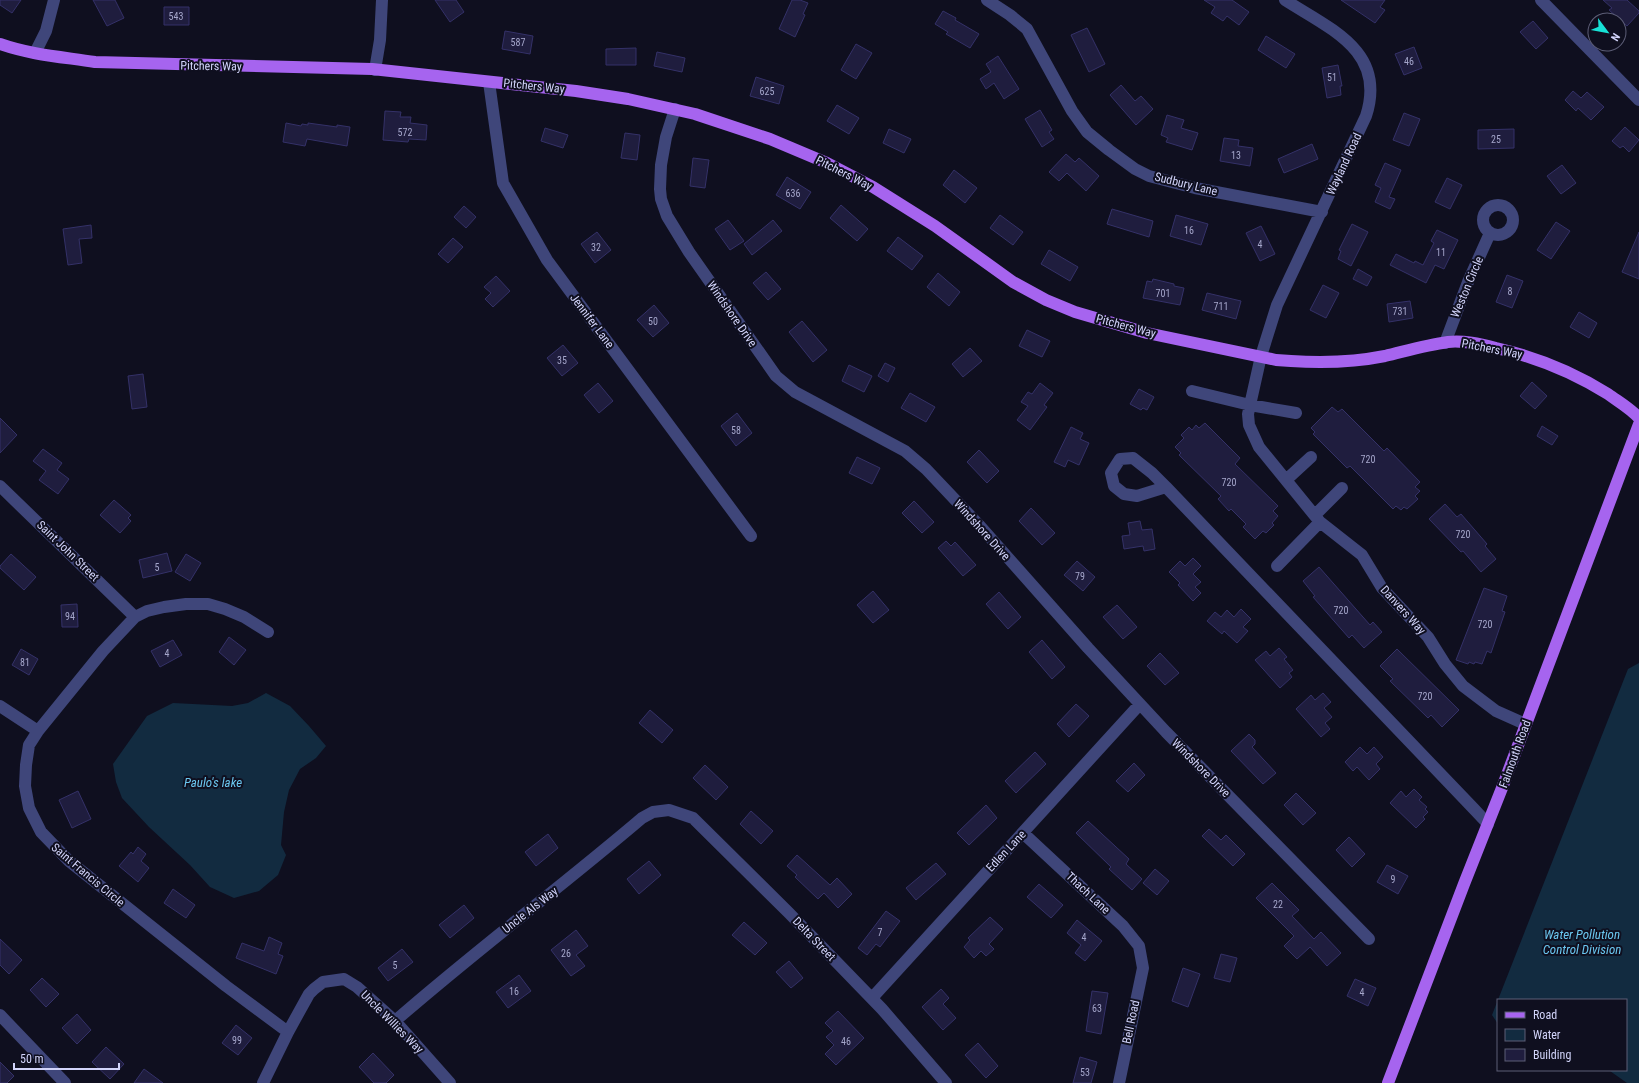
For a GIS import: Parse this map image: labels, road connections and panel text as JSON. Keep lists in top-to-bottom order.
{
  "streets": {
    "main road": ["Pitchers Way", "Falmouth Road"],
    "street": [
      "Wayland Road",
      "Sudbury Lane",
      "Weston Circle",
      "Windshore Drive",
      "Jennifer Lane",
      "Saint John Street",
      "Danvers Way",
      "Edlen Lane",
      "Saint Francis Circle",
      "Thach Lane",
      "Uncle Als Way",
      "Delta Street",
      "Uncle Willies Way",
      "Bell Road"
    ]
  },
  "crossings": [
    ["Pitchers Way", "Wayland Road"],
    ["Pitchers Way", "Weston Circle"],
    ["Pitchers Way", "Windshore Drive"],
    ["Pitchers Way", "Jennifer Lane"],
    ["Pitchers Way", "Danvers Way"],
    ["Wayland Road", "Sudbury Lane"],
    ["Wayland Road", "Danvers Way"],
    ["Windshore Drive", "Edlen Lane"],
    ["Saint John Street", "Saint Francis Circle"],
    ["Danvers Way", "Falmouth Road"],
    ["Edlen Lane", "Thach Lane"],
    ["Edlen Lane", "Delta Street"],
    ["Saint Francis Circle", "Uncle Willies Way"],
    ["Thach Lane", "Bell Road"],
    ["Uncle Als Way", "Delta Street"],
    ["Uncle Als Way", "Uncle Willies Way"]
  ],
  "water": ["Paulo's lake", "Water Pollution Control Division"],
  "house_numbers": [
    "543",
    "587",
    "46",
    "51",
    "625",
    "572",
    "25",
    "13",
    "636",
    "16",
    "4",
    "32",
    "11",
    "8",
    "701",
    "711",
    "731",
    "50",
    "35",
    "58",
    "720",
    "720",
    "720",
    "5",
    "79",
    "720",
    "94",
    "720",
    "4",
    "81",
    "720",
    "9",
    "22",
    "7",
    "4",
    "26",
    "5",
    "16",
    "4",
    "63",
    "99",
    "46",
    "53"
  ],
  "legend": ["Road", "Water", "Building"],
  "scale_bar": "50 m",
  "north": "bottom right"
}
